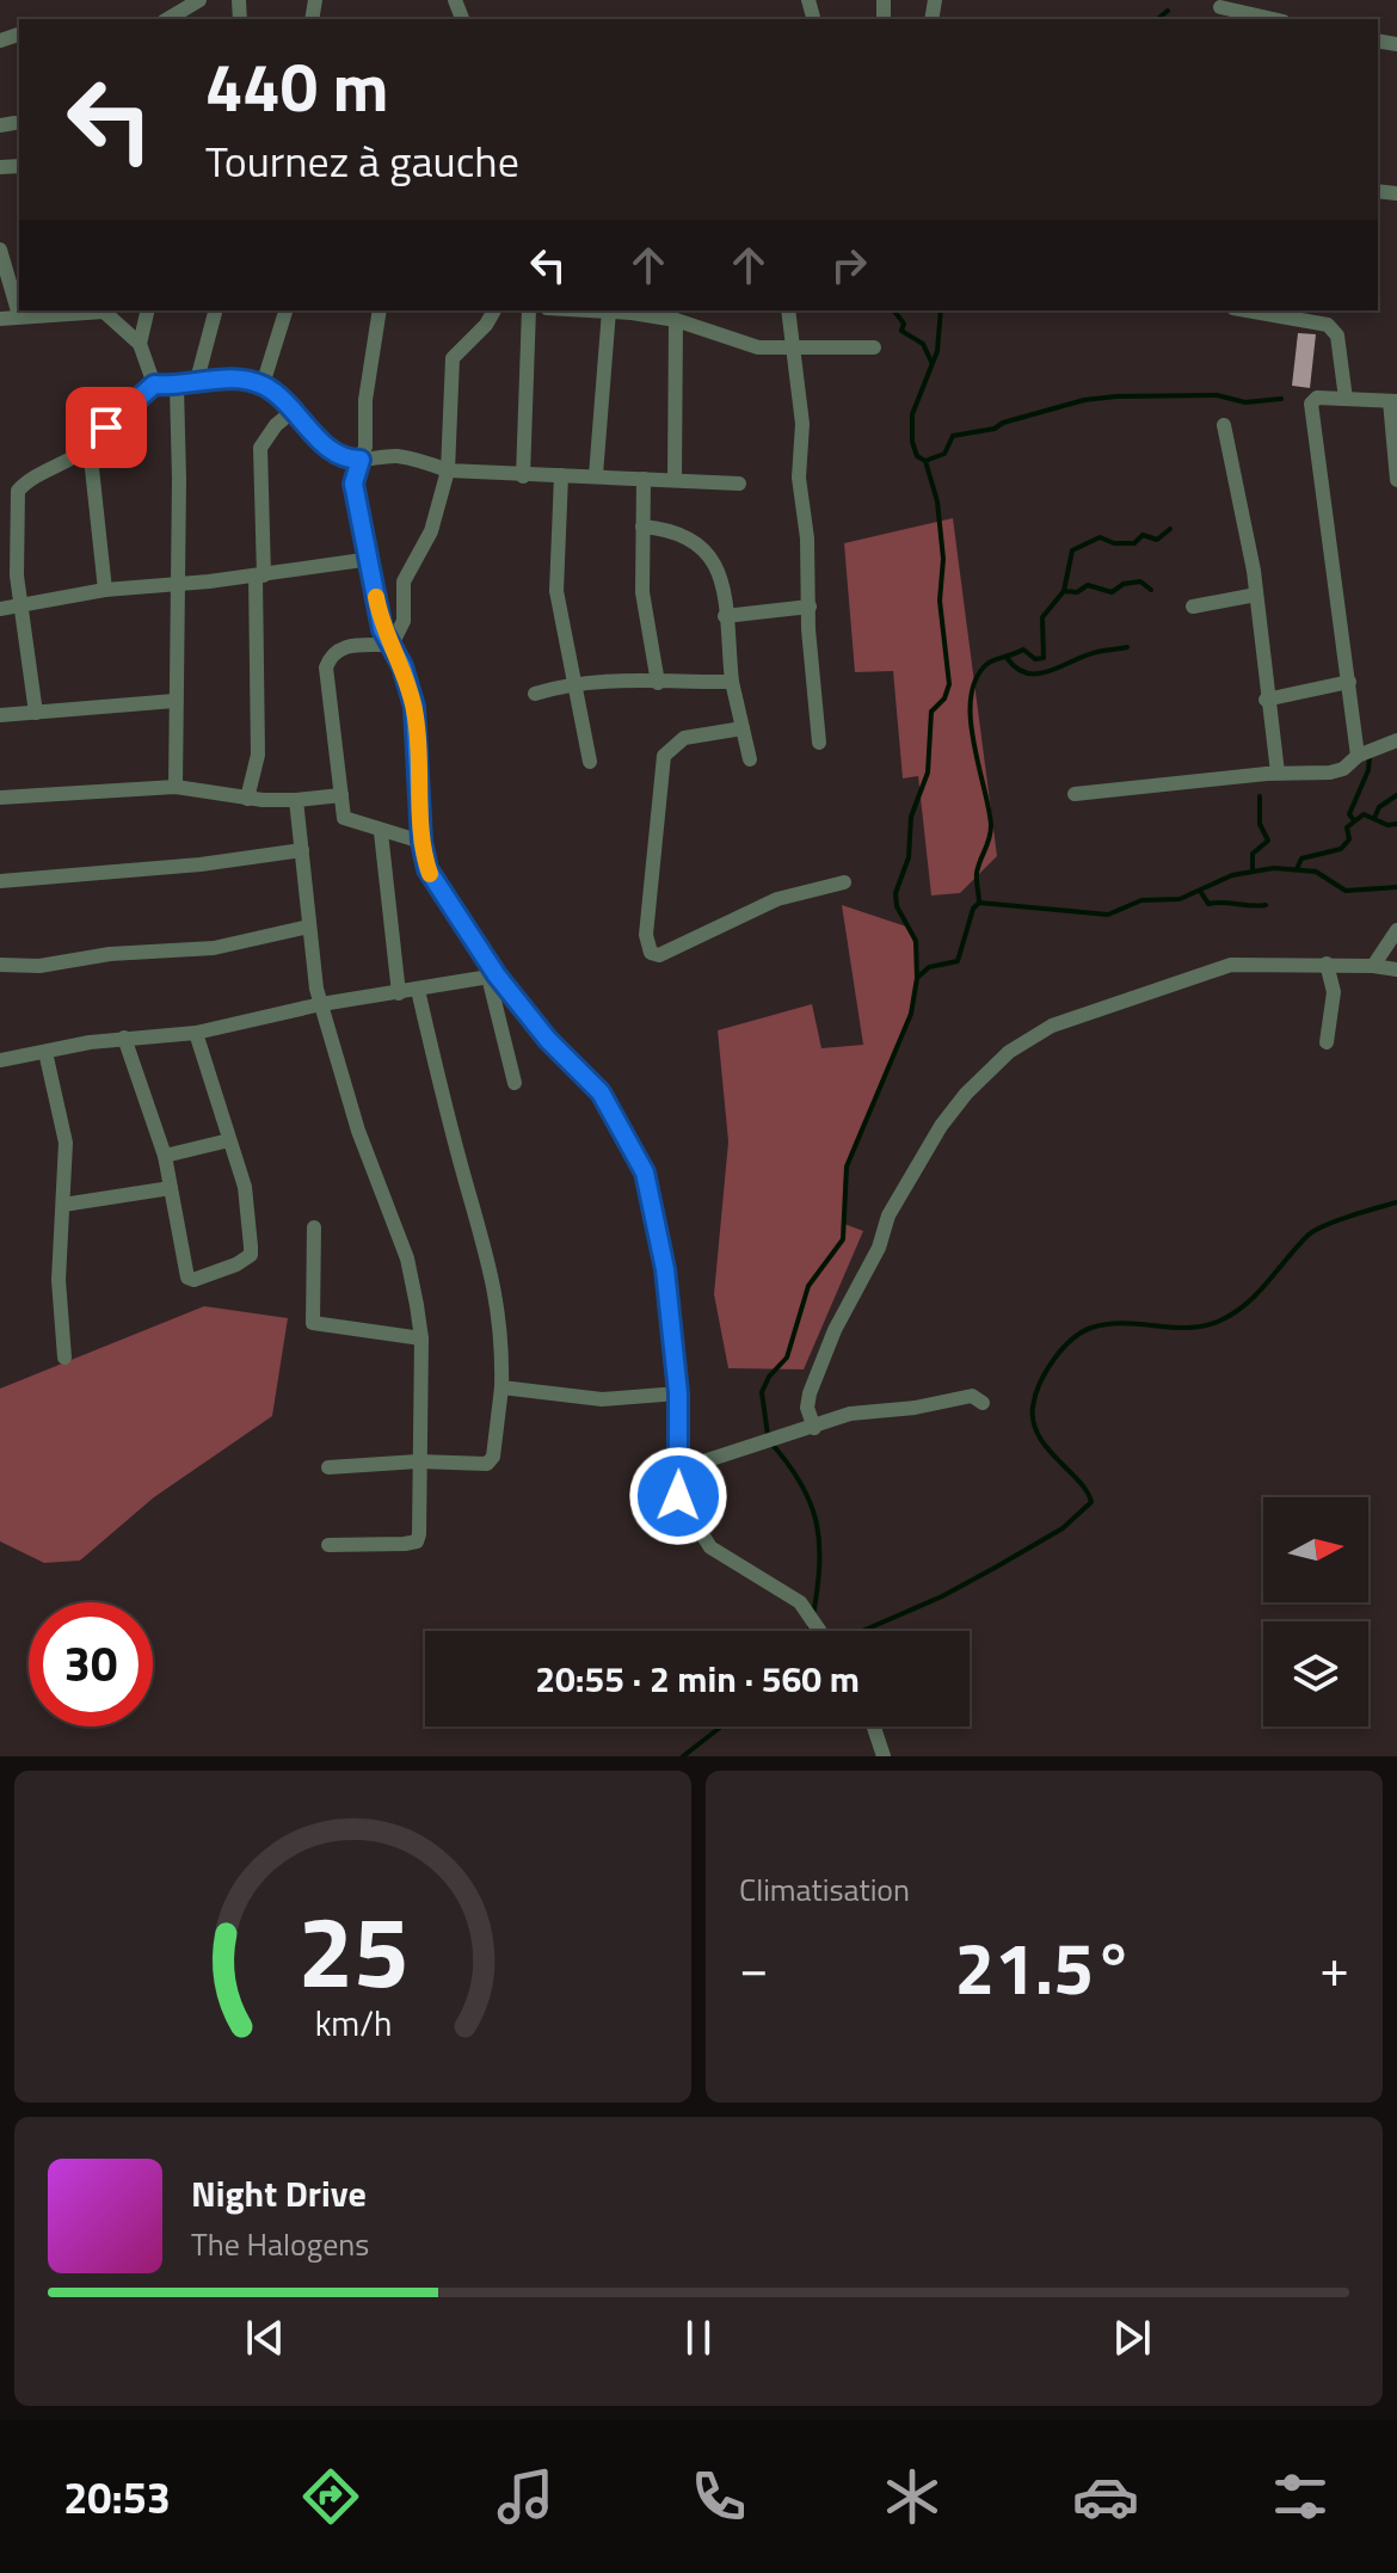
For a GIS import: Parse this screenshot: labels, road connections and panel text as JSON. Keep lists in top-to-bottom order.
{
  "north": "right",
  "page": {
    "turn": ["440 m", "Tournez à gauche"],
    "limit": "30",
    "trip": "20:55 · 2 min · 560 m",
    "tile": "Climatisation",
    "heat": ["−", "21.5°", "+"],
    "song": ["Night Drive", "The Halogens"],
    "tabs": "20:53",
    "gauge": ["25", "km/h"]
  }
}
